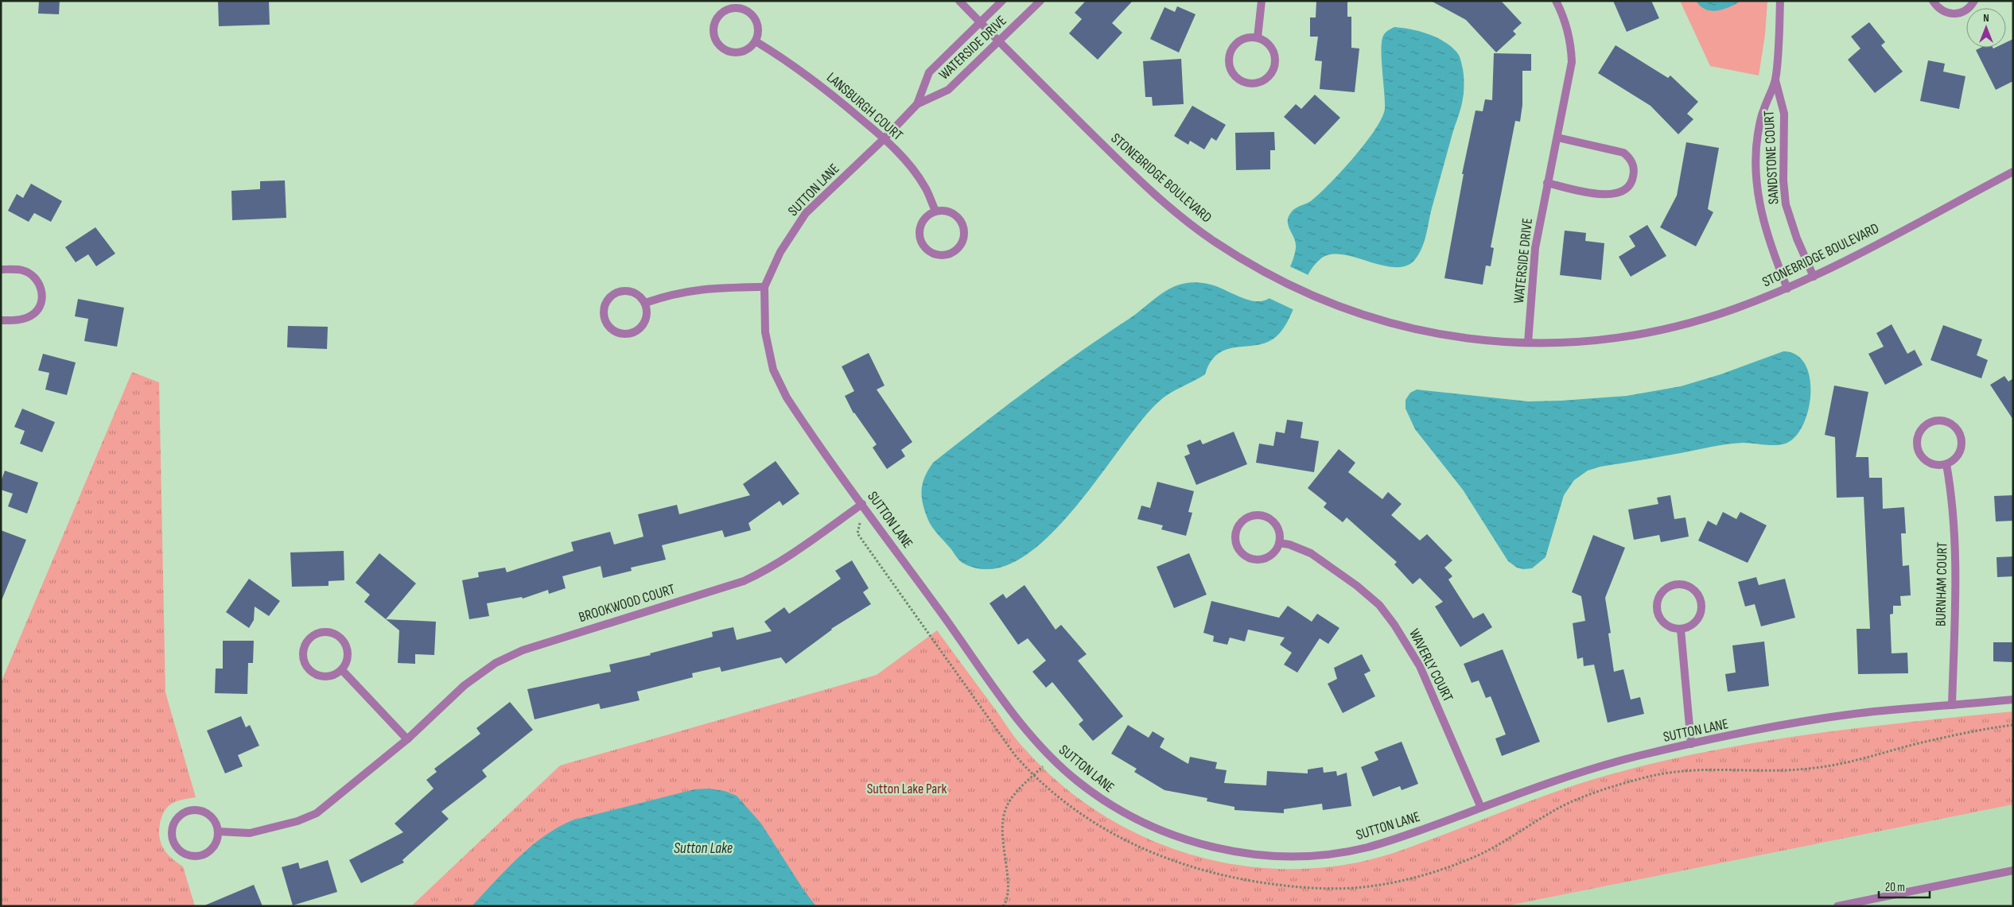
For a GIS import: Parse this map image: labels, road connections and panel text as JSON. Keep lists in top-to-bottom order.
{
  "streets": {
    "street": [
      "WATERSIDE DRIVE",
      "LANSBURGH COURT",
      "SANDSTONE COURT",
      "STONEBRIDGE BOULEVARD",
      "SUTTON LANE",
      "BURNHAM COURT",
      "BROOKWOOD COURT",
      "WAVERLY COURT"
    ]
  },
  "crossings": [
    ["WATERSIDE DRIVE", "STONEBRIDGE BOULEVARD"],
    ["WATERSIDE DRIVE", "SUTTON LANE"],
    ["LANSBURGH COURT", "SUTTON LANE"],
    ["SANDSTONE COURT", "STONEBRIDGE BOULEVARD"],
    ["STONEBRIDGE BOULEVARD", "SUTTON LANE"],
    ["SUTTON LANE", "BURNHAM COURT"],
    ["SUTTON LANE", "BROOKWOOD COURT"],
    ["SUTTON LANE", "WAVERLY COURT"]
  ],
  "water": ["Sutton Lake"],
  "parks": ["Sutton Lake Park"],
  "scale_bar": "20 m",
  "north": "top"
}
